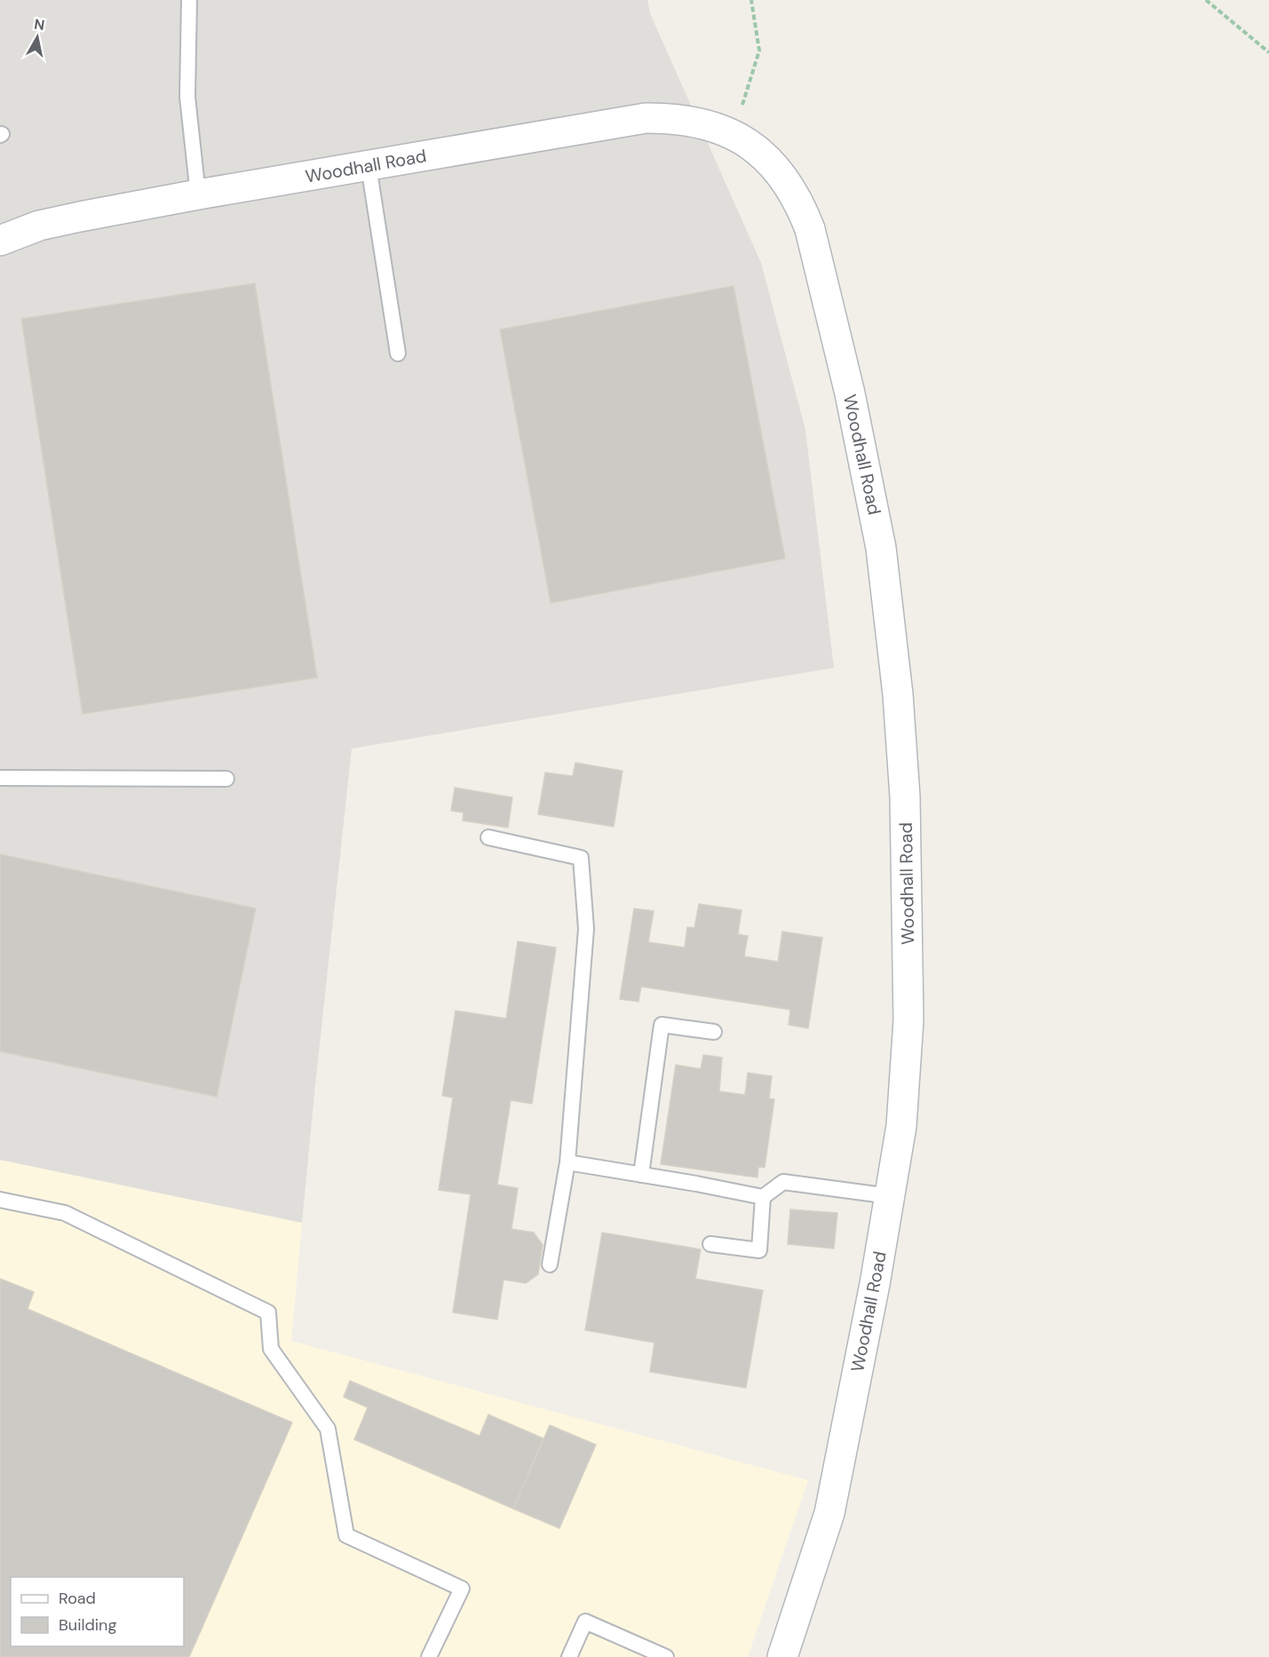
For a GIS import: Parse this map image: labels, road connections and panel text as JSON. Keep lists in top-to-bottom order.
{
  "streets": {
    "street": ["Woodhall Road"]
  },
  "legend": ["Road", "Building"],
  "north": "top"
}
